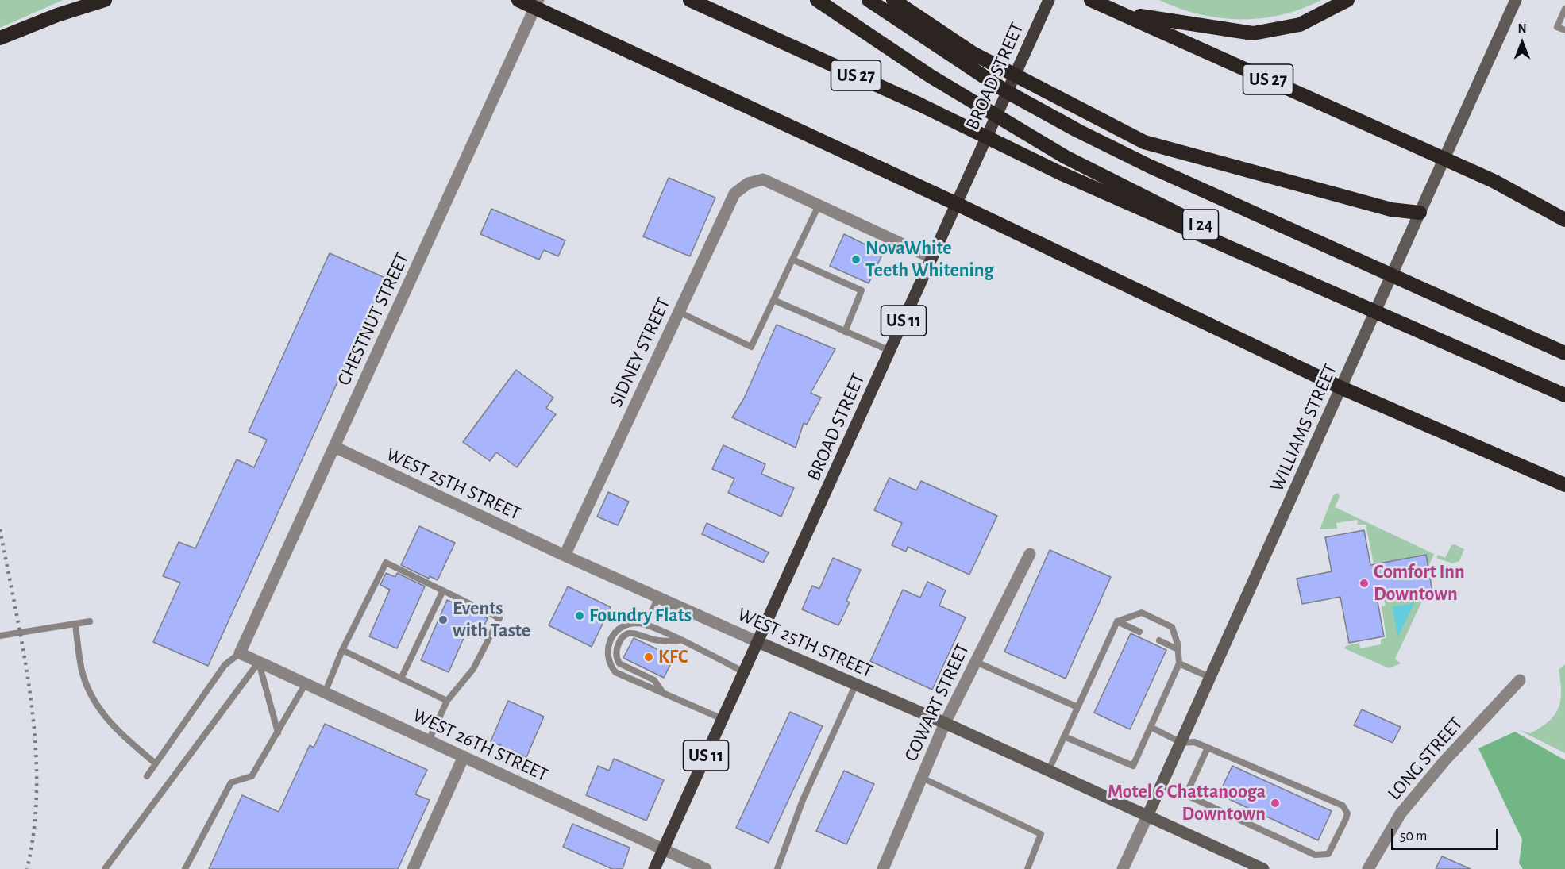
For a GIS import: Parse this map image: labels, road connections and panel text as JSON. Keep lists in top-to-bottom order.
{
  "streets": {
    "highway": ["US 27", "I 24"],
    "main road": ["BROAD STREET", "US 11"],
    "street": [
      "CHESTNUT STREET",
      "SIDNEY STREET",
      "WILLIAMS STREET",
      "WEST 25TH STREET",
      "COWART STREET",
      "WEST 26TH STREET",
      "LONG STREET"
    ]
  },
  "crossings": [
    ["US 27", "I 24"],
    ["BROAD STREET", "WEST 25TH STREET"],
    ["BROAD STREET", "WEST 26TH STREET"],
    ["CHESTNUT STREET", "WEST 25TH STREET"],
    ["CHESTNUT STREET", "WEST 26TH STREET"],
    ["SIDNEY STREET", "WEST 25TH STREET"],
    ["WILLIAMS STREET", "WEST 25TH STREET"],
    ["WEST 25TH STREET", "COWART STREET"]
  ],
  "places": [
    "NovaWhite Teeth Whitening",
    "Comfort Inn Downtown",
    "Foundry Flats",
    "Events with Taste",
    "KFC",
    "Motel 6 Chattanooga Downtown"
  ],
  "scale_bar": "50 m",
  "north": "top"
}
